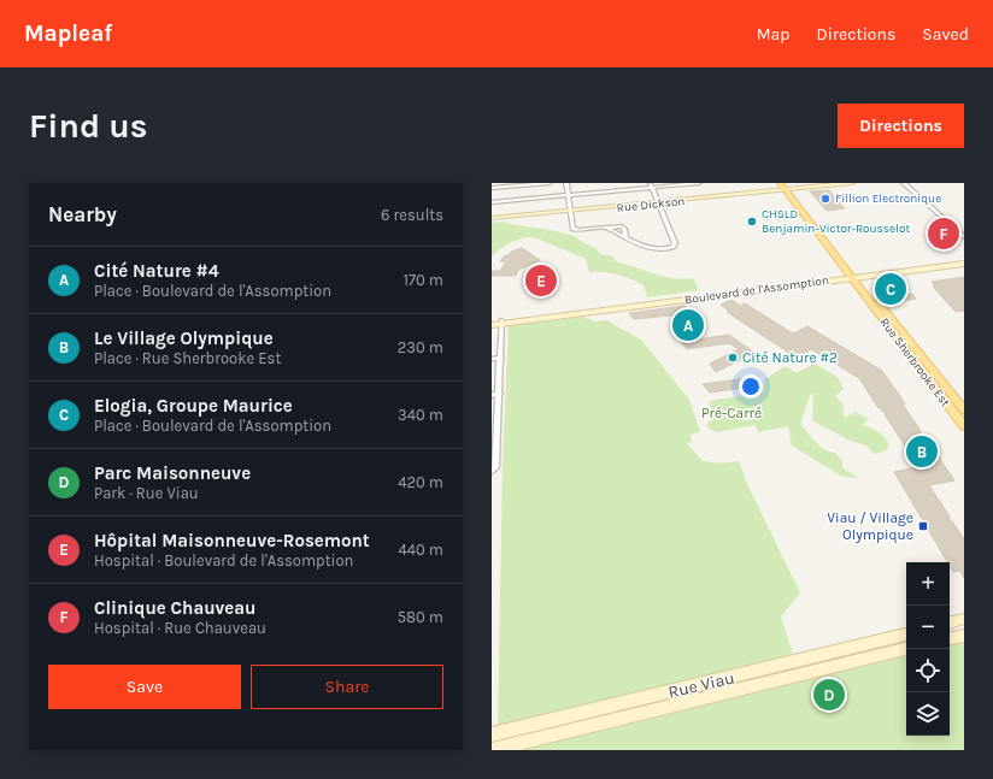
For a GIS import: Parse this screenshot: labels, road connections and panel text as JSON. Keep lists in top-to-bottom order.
{
  "streets": {
    "main road": [
      "Rue Dickson",
      "Boulevard de l'Assomption",
      "Rue Sherbrooke Est",
      "Rue Viau"
    ]
  },
  "crossings": [
    ["Rue Dickson", "Rue Sherbrooke Est"],
    ["Boulevard de l'Assomption", "Rue Sherbrooke Est"]
  ],
  "parks": ["Pré-Carré"],
  "places": {
    "other": ["Fillion Electronique", "CHSLD Benjamin-Victor-Rousselot", "Cité Nature #2"],
    "transit": ["Viau / Village Olympique"]
  },
  "page": {
    "header": "Mapleaf",
    "nav": ["Map", "Directions", "Saved"],
    "buttons": [
      "Directions",
      ["Save", "Share"]
    ],
    "title": "Find us",
    "heading": ["Nearby", "6 results"],
    "pins": [
      "F",
      "E",
      "C",
      "A",
      "B",
      "D"
    ],
    "list": [
      {
        "mark": "A",
        "name": "Cité Nature #4",
        "note": "Place · Boulevard de l'Assomption",
        "value": "170 m"
      },
      {
        "mark": "B",
        "name": "Le Village Olympique",
        "note": "Place · Rue Sherbrooke Est",
        "value": "230 m"
      },
      {
        "mark": "C",
        "name": "Elogia, Groupe Maurice",
        "note": "Place · Boulevard de l'Assomption",
        "value": "340 m"
      },
      {
        "mark": "D",
        "name": "Parc Maisonneuve",
        "note": "Park · Rue Viau",
        "value": "420 m"
      },
      {
        "mark": "E",
        "name": "Hôpital Maisonneuve-Rosemont",
        "note": "Hospital · Boulevard de l'Assomption",
        "value": "440 m"
      },
      {
        "mark": "F",
        "name": "Clinique Chauveau",
        "note": "Hospital · Rue Chauveau",
        "value": "580 m"
      }
    ],
    "map_buttons": ["+", "−"]
  }
}
